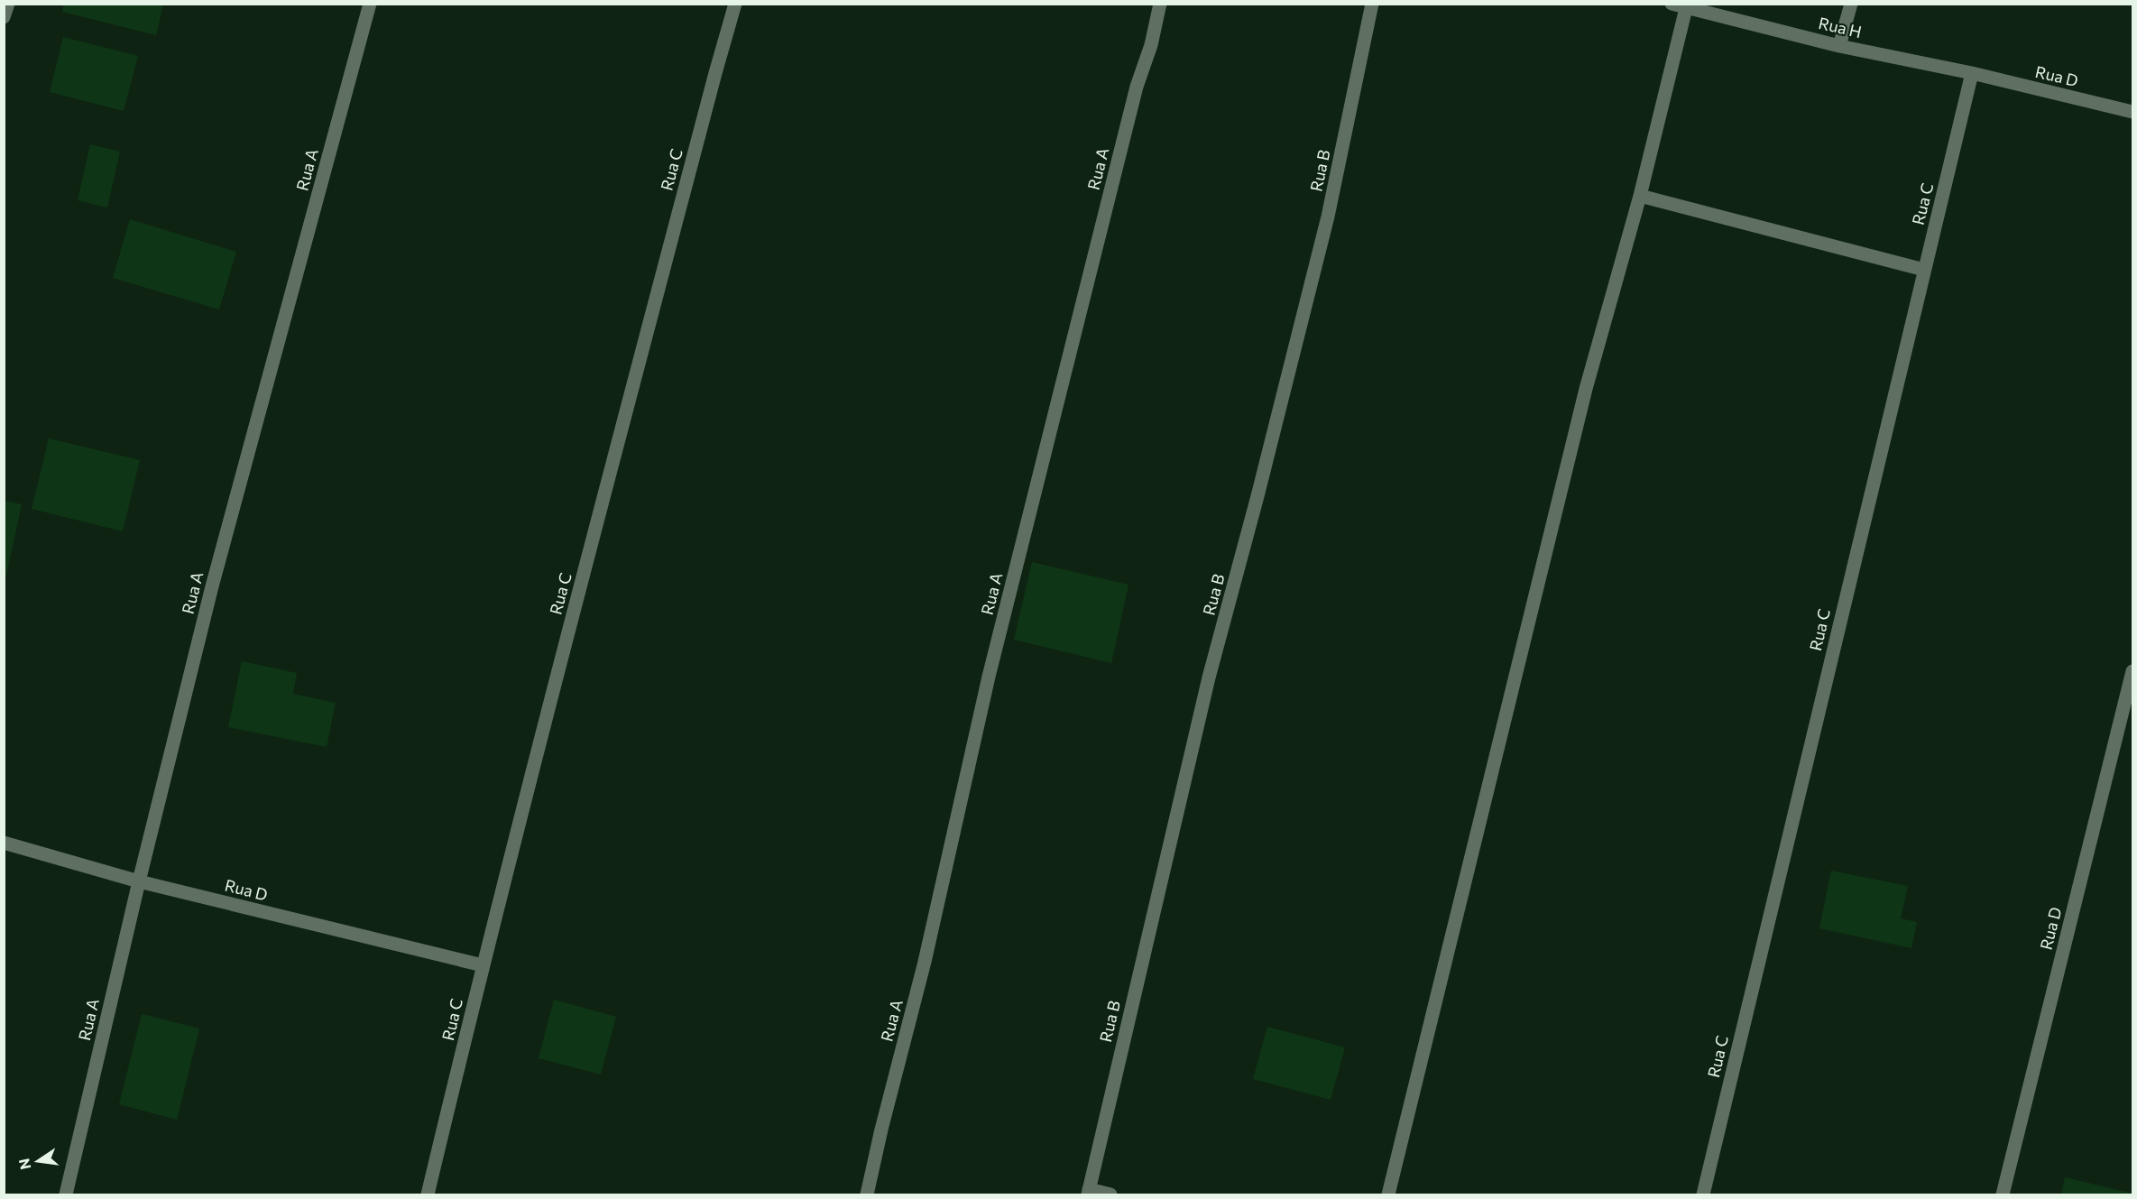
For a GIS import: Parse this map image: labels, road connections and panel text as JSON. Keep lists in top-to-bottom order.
{
  "streets": {
    "street": [
      "Rua H",
      "Rua D",
      "Rua A",
      "Rua C",
      "Rua B"
    ]
  },
  "crossings": [
    ["Rua H", "Rua D"],
    ["Rua H", "Rua C"],
    ["Rua D", "Rua A"],
    ["Rua D", "Rua C"]
  ],
  "north": "left"
}
